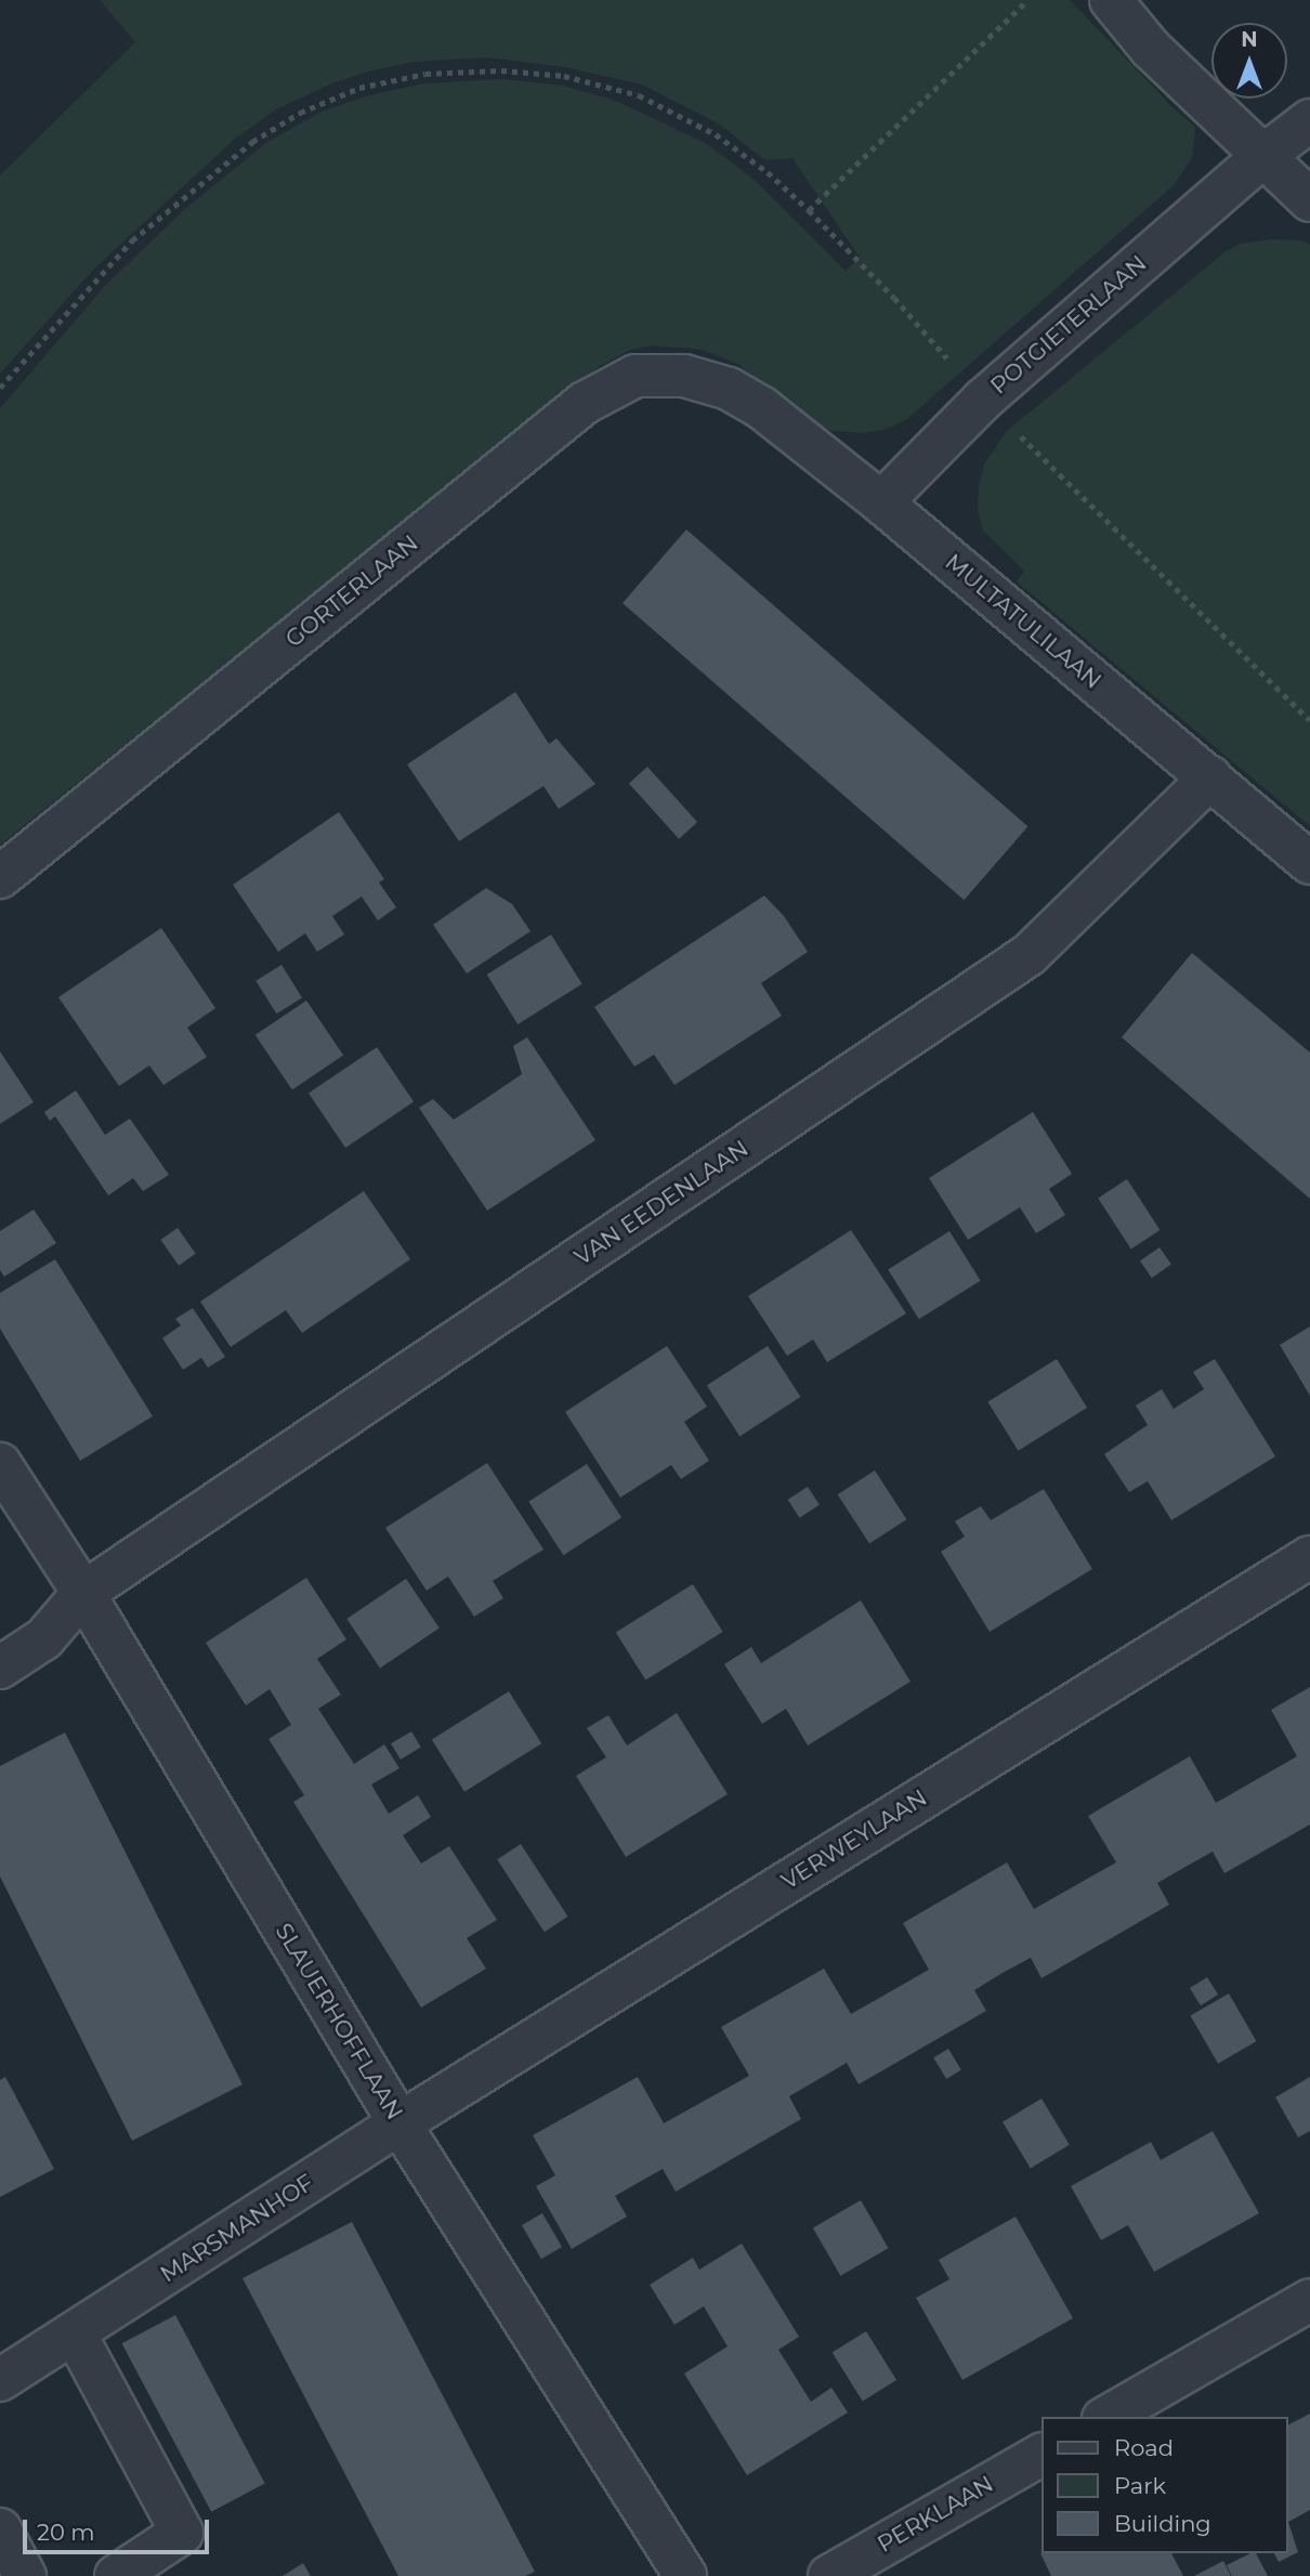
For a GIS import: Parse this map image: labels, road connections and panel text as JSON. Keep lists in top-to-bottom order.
{
  "streets": {
    "street": [
      "POTGIETERLAAN",
      "GORTERLAAN",
      "MULTATULILAAN",
      "VAN EEDENLAAN",
      "VERWEYLAAN",
      "SLAUERHOFFLAAN",
      "MARSMANHOF",
      "PERKLAAN"
    ]
  },
  "crossings": [
    ["POTGIETERLAAN", "MULTATULILAAN"],
    ["GORTERLAAN", "MULTATULILAAN"],
    ["MULTATULILAAN", "VAN EEDENLAAN"],
    ["VAN EEDENLAAN", "SLAUERHOFFLAAN"],
    ["VERWEYLAAN", "SLAUERHOFFLAAN"],
    ["VERWEYLAAN", "MARSMANHOF"],
    ["SLAUERHOFFLAAN", "MARSMANHOF"]
  ],
  "legend": ["Road", "Park", "Building"],
  "scale_bar": "20 m",
  "north": "top"
}
